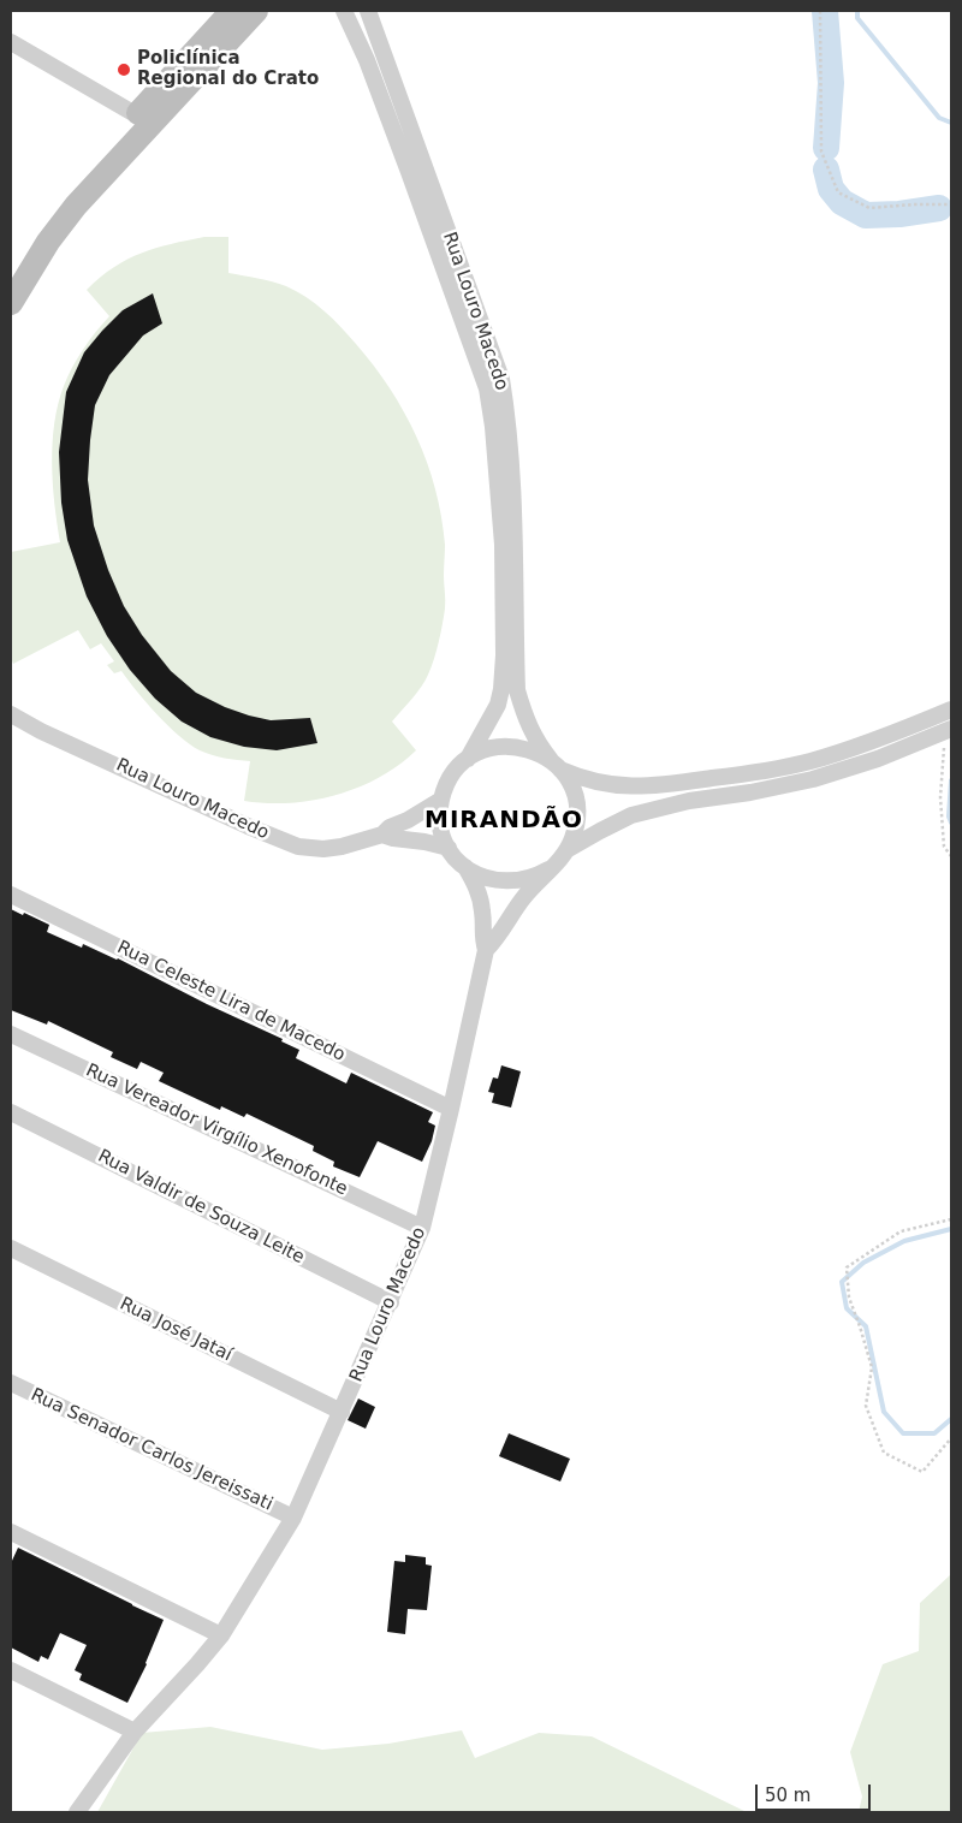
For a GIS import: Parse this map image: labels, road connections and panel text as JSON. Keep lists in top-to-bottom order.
{
  "streets": {
    "street": [
      "Rua Louro Macedo",
      "Rua Celeste Lira de Macedo",
      "Rua Vereador Virgílio Xenofonte",
      "Rua Valdir de Souza Leite",
      "Rua José Jataí",
      "Rua Senador Carlos Jereissati"
    ]
  },
  "crossings": [
    ["Rua Louro Macedo", "Rua Celeste Lira de Macedo"],
    ["Rua Louro Macedo", "Rua Vereador Virgílio Xenofonte"],
    ["Rua Louro Macedo", "Rua Valdir de Souza Leite"],
    ["Rua Louro Macedo", "Rua José Jataí"],
    ["Rua Louro Macedo", "Rua Senador Carlos Jereissati"]
  ],
  "districts": ["MIRANDÃO"],
  "places": ["Policlínica Regional do Crato"],
  "scale_bar": "50 m"
}
